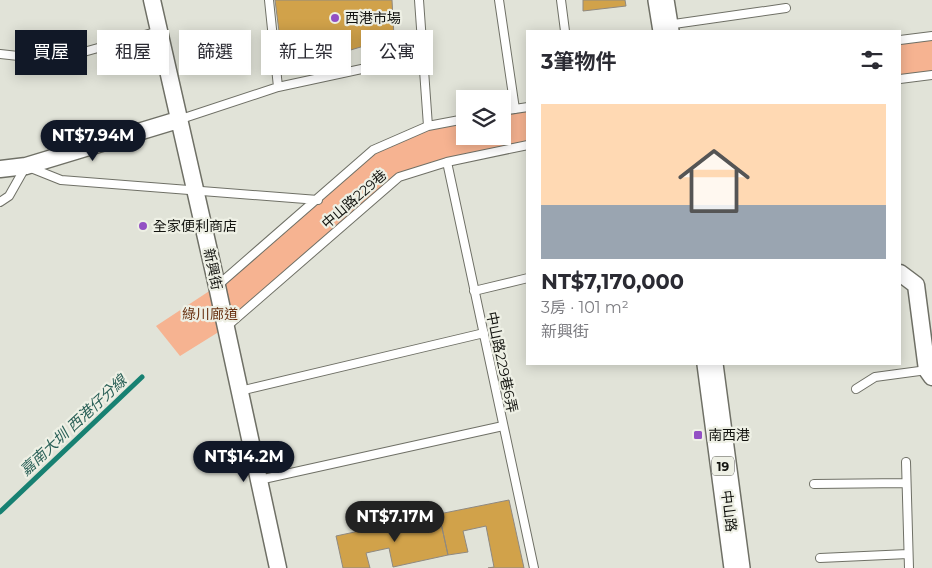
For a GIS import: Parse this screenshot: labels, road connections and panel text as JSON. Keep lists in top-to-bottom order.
{
  "streets": {
    "main road": ["19", "中山路"],
    "street": ["新興街"],
    "lane": ["中山路229巷", "中山路229巷6弄"]
  },
  "crossings": [
    ["中山路229巷", "新興街"],
    ["中山路229巷", "中山路229巷6弄"]
  ],
  "water": ["嘉南大圳 西港仔分線"],
  "parks": ["綠川廊道"],
  "places": {
    "other": ["西港市場", "全家便利商店"],
    "transit": ["南西港"]
  },
  "page": {
    "chip": [
      "買屋",
      "租屋",
      "篩選",
      "新上架",
      "公寓"
    ],
    "heading": "3筆物件",
    "list": [
      {
        "name": "NT$7,170,000",
        "note": "3房 · 101 m² · 新興街"
      }
    ],
    "price": ["NT$7.94M", "NT$14.2M", "NT$7.17M"]
  }
}
